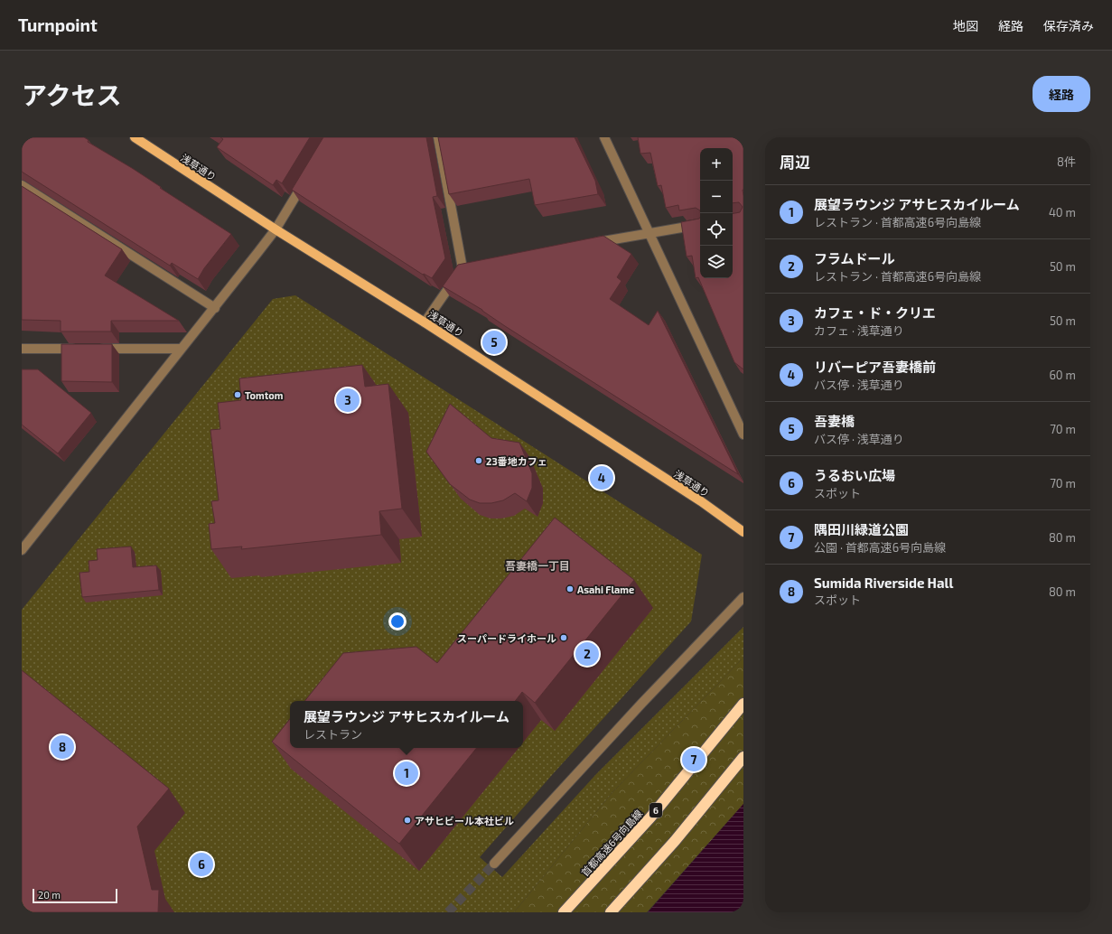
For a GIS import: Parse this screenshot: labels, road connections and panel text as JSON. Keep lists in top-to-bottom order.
{
  "streets": {
    "highway": ["6", "首都高速6号向島線"],
    "main road": ["浅草通り"]
  },
  "districts": ["吾妻橋一丁目"],
  "places": [
    "Tomtom",
    "23番地カフェ",
    "Asahi Flame",
    "スーパードライホール",
    "アサヒビール本社ビル"
  ],
  "scale_bar": "20 m",
  "page": {
    "header": "Turnpoint",
    "nav": ["地図", "経路", "保存済み"],
    "title": "アクセス",
    "buttons": "経路",
    "heading": ["周辺", "8件"],
    "map_buttons": ["+", "−"],
    "list": [
      {
        "mark": "1",
        "name": "展望ラウンジ アサヒスカイルーム",
        "note": "レストラン · 首都高速6号向島線",
        "value": "40 m"
      },
      {
        "mark": "2",
        "name": "フラムドール",
        "note": "レストラン · 首都高速6号向島線",
        "value": "50 m"
      },
      {
        "mark": "3",
        "name": "カフェ・ド・クリエ",
        "note": "カフェ · 浅草通り",
        "value": "50 m"
      },
      {
        "mark": "4",
        "name": "リバーピア吾妻橋前",
        "note": "バス停 · 浅草通り",
        "value": "60 m"
      },
      {
        "mark": "5",
        "name": "吾妻橋",
        "note": "バス停 · 浅草通り",
        "value": "70 m"
      },
      {
        "mark": "6",
        "name": "うるおい広場",
        "note": "スポット",
        "value": "70 m"
      },
      {
        "mark": "7",
        "name": "隅田川緑道公園",
        "note": "公園 · 首都高速6号向島線",
        "value": "80 m"
      },
      {
        "mark": "8",
        "name": "Sumida Riverside Hall",
        "note": "スポット",
        "value": "80 m"
      }
    ],
    "pins": [
      "5",
      "3",
      "4",
      "2",
      "8",
      "7",
      "1",
      "6"
    ],
    "popup": ["展望ラウンジ アサヒスカイルーム", "レストラン"],
    "scale": "20 m"
  }
}
